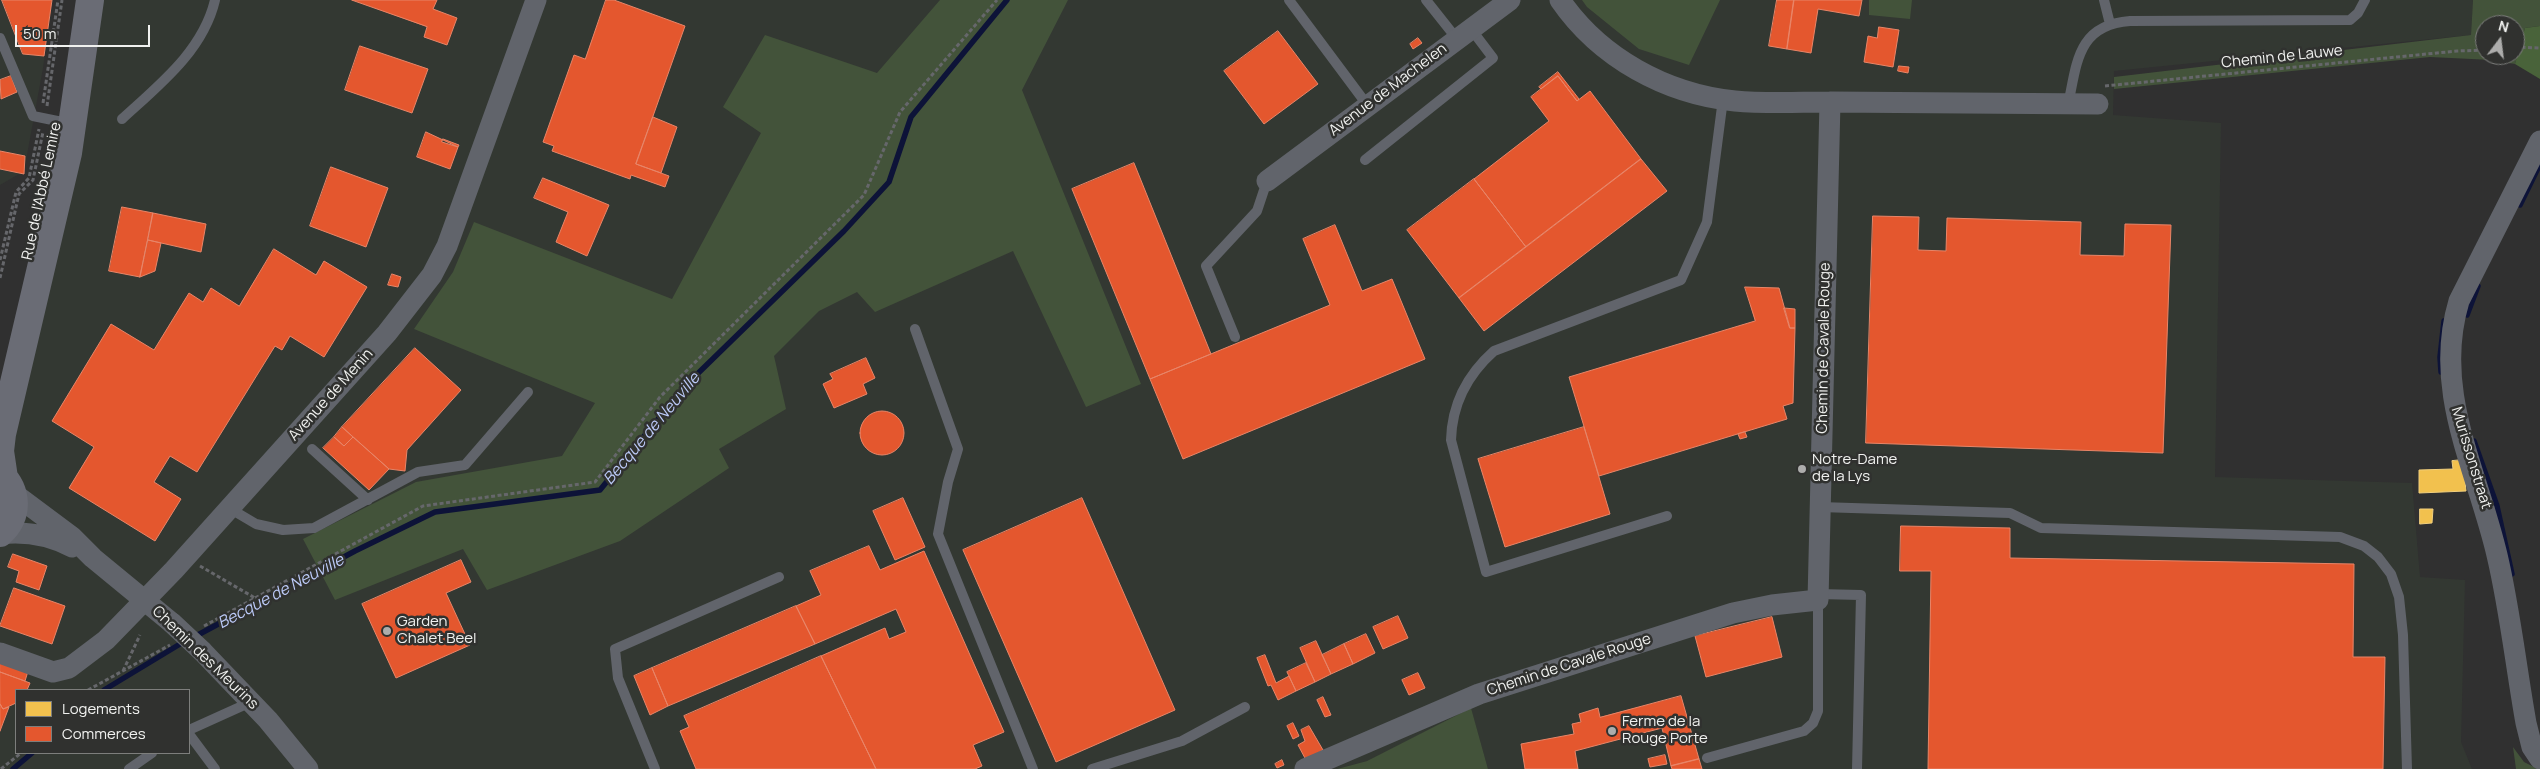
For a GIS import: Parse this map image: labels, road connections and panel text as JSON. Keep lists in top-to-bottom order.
{
  "streets": {
    "main road": ["Rue de l'Abbé Lemire"],
    "street": [
      "Avenue de Machelen",
      "Chemin de Cavale Rouge",
      "Avenue de Menin",
      "Murissonstraat",
      "Chemin des Meurins"
    ],
    "path": ["Chemin de Lauwe"]
  },
  "crossings": [
    ["Rue de l'Abbé Lemire", "Chemin des Meurins"],
    ["Avenue de Menin", "Chemin des Meurins"]
  ],
  "water": ["Becque de Neuville"],
  "places": ["Notre-Dame de la Lys", "Garden Chalet Beel", "Ferme de la Rouge Porte"],
  "legend": ["Logements", "Commerces"],
  "scale_bar": "50 m",
  "north": "top"
}
